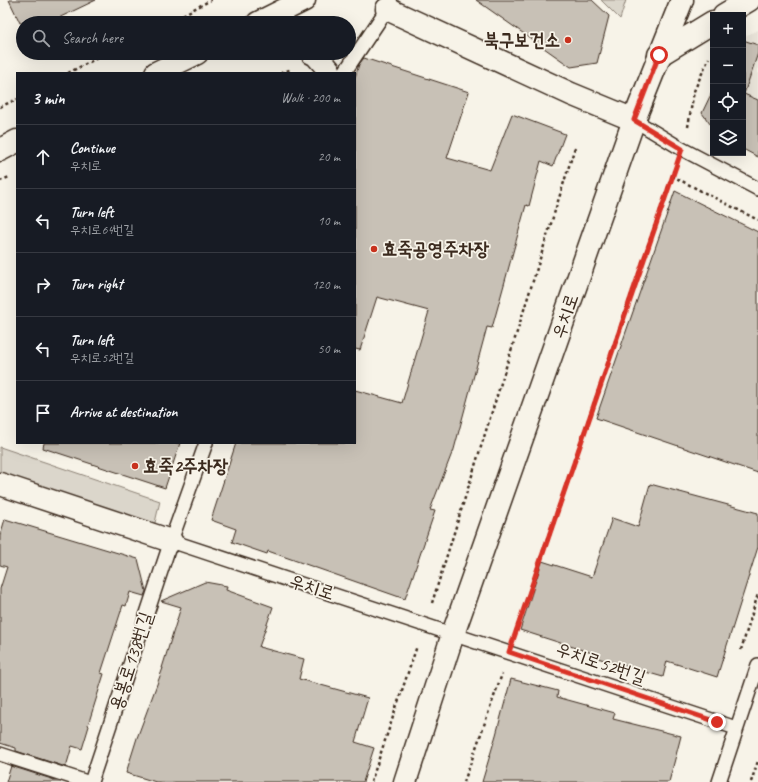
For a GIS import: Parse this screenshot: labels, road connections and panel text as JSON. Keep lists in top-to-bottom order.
{
  "streets": {
    "main road": ["우치로"],
    "lane": ["용봉로138번길", "우치로52번길"]
  },
  "crossings": [
    ["우치로", "용봉로138번길"],
    ["우치로", "우치로52번길"]
  ],
  "places": ["북구보건소", "효죽공영주차장", "효죽2주차장"],
  "page": {
    "map_buttons": ["+", "−"],
    "search": "Search here",
    "heading": ["3 min", "Walk · 200 m"],
    "list": [
      ["Continue", "우치로", "20 m"],
      ["Turn left", "우치로64번길", "10 m"],
      ["Turn right", "120 m"],
      ["Turn left", "우치로52번길", "50 m"],
      "Arrive at destination"
    ]
  }
}
